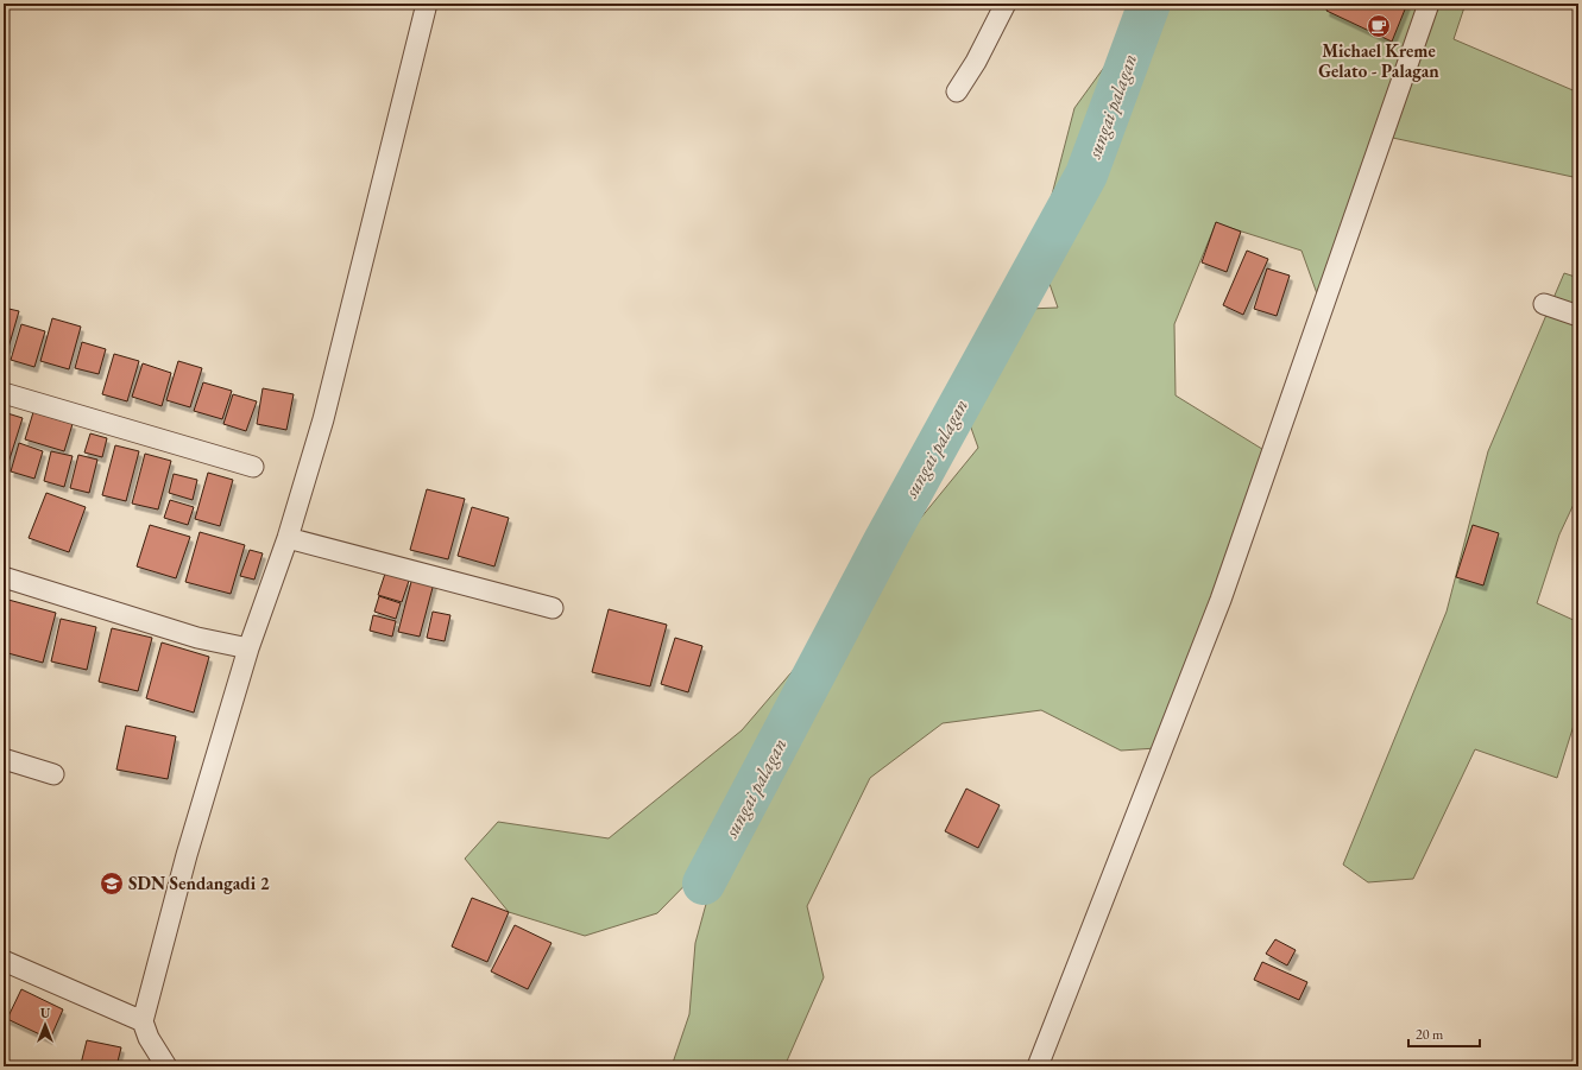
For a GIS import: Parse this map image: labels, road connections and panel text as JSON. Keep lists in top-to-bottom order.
{
  "water": ["sungai palagan"],
  "places": {
    "cafe": ["Michael Kreme Gelato - Palagan"],
    "school or university": ["SDN Sendangadi 2"]
  },
  "scale_bar": "20 m",
  "north": "top"
}
